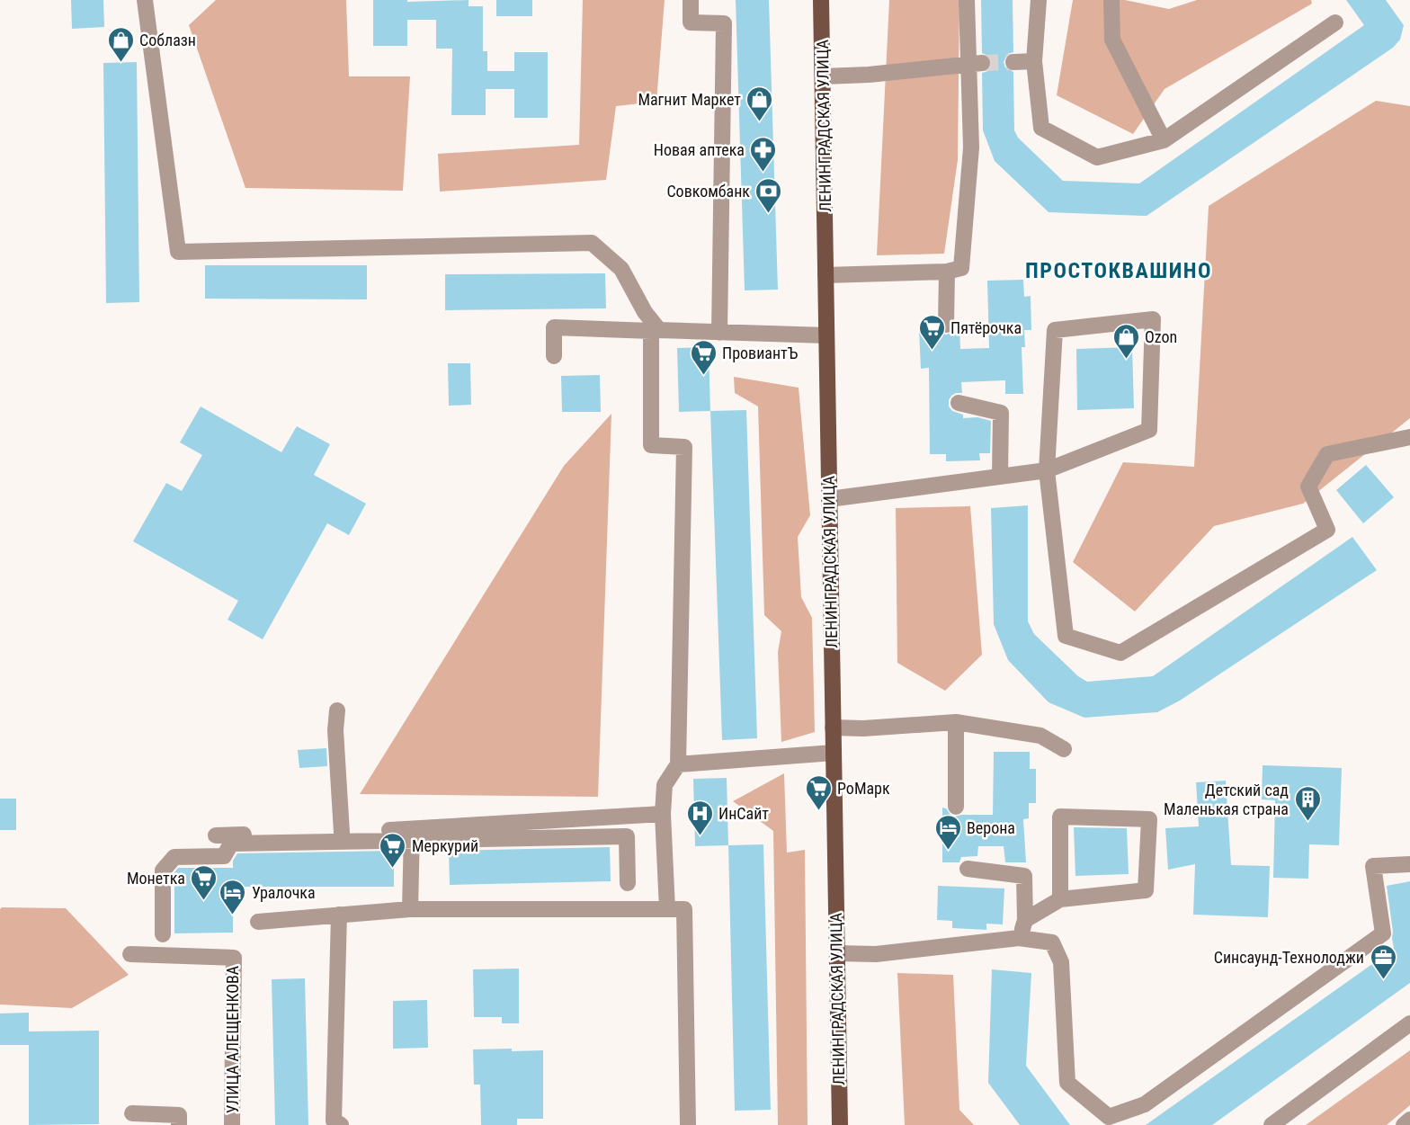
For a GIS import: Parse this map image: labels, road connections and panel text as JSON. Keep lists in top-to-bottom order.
{
  "streets": {
    "main road": ["ЛЕНИНГРАДСКАЯ УЛИЦА"],
    "street": ["УЛИЦА АЛЕЩЕНКОВА"]
  },
  "districts": ["ПРОСТОКВАШИНО"],
  "places": {
    "shop": ["Соблазн", "Магнит Маркет", "Ozon"],
    "pharmacy": ["Новая аптека"],
    "bank": ["Совкомбанк"],
    "supermarket": [
      "Пятёрочка",
      "ПровиантЪ",
      "РоМарк",
      "Меркурий",
      "Монетка"
    ],
    "building": ["Детский сад Маленькая страна"],
    "hospital": ["ИнСайт"],
    "hotel": ["Верона", "Уралочка"],
    "office": ["Синсаунд-Технолоджи"]
  }
}
